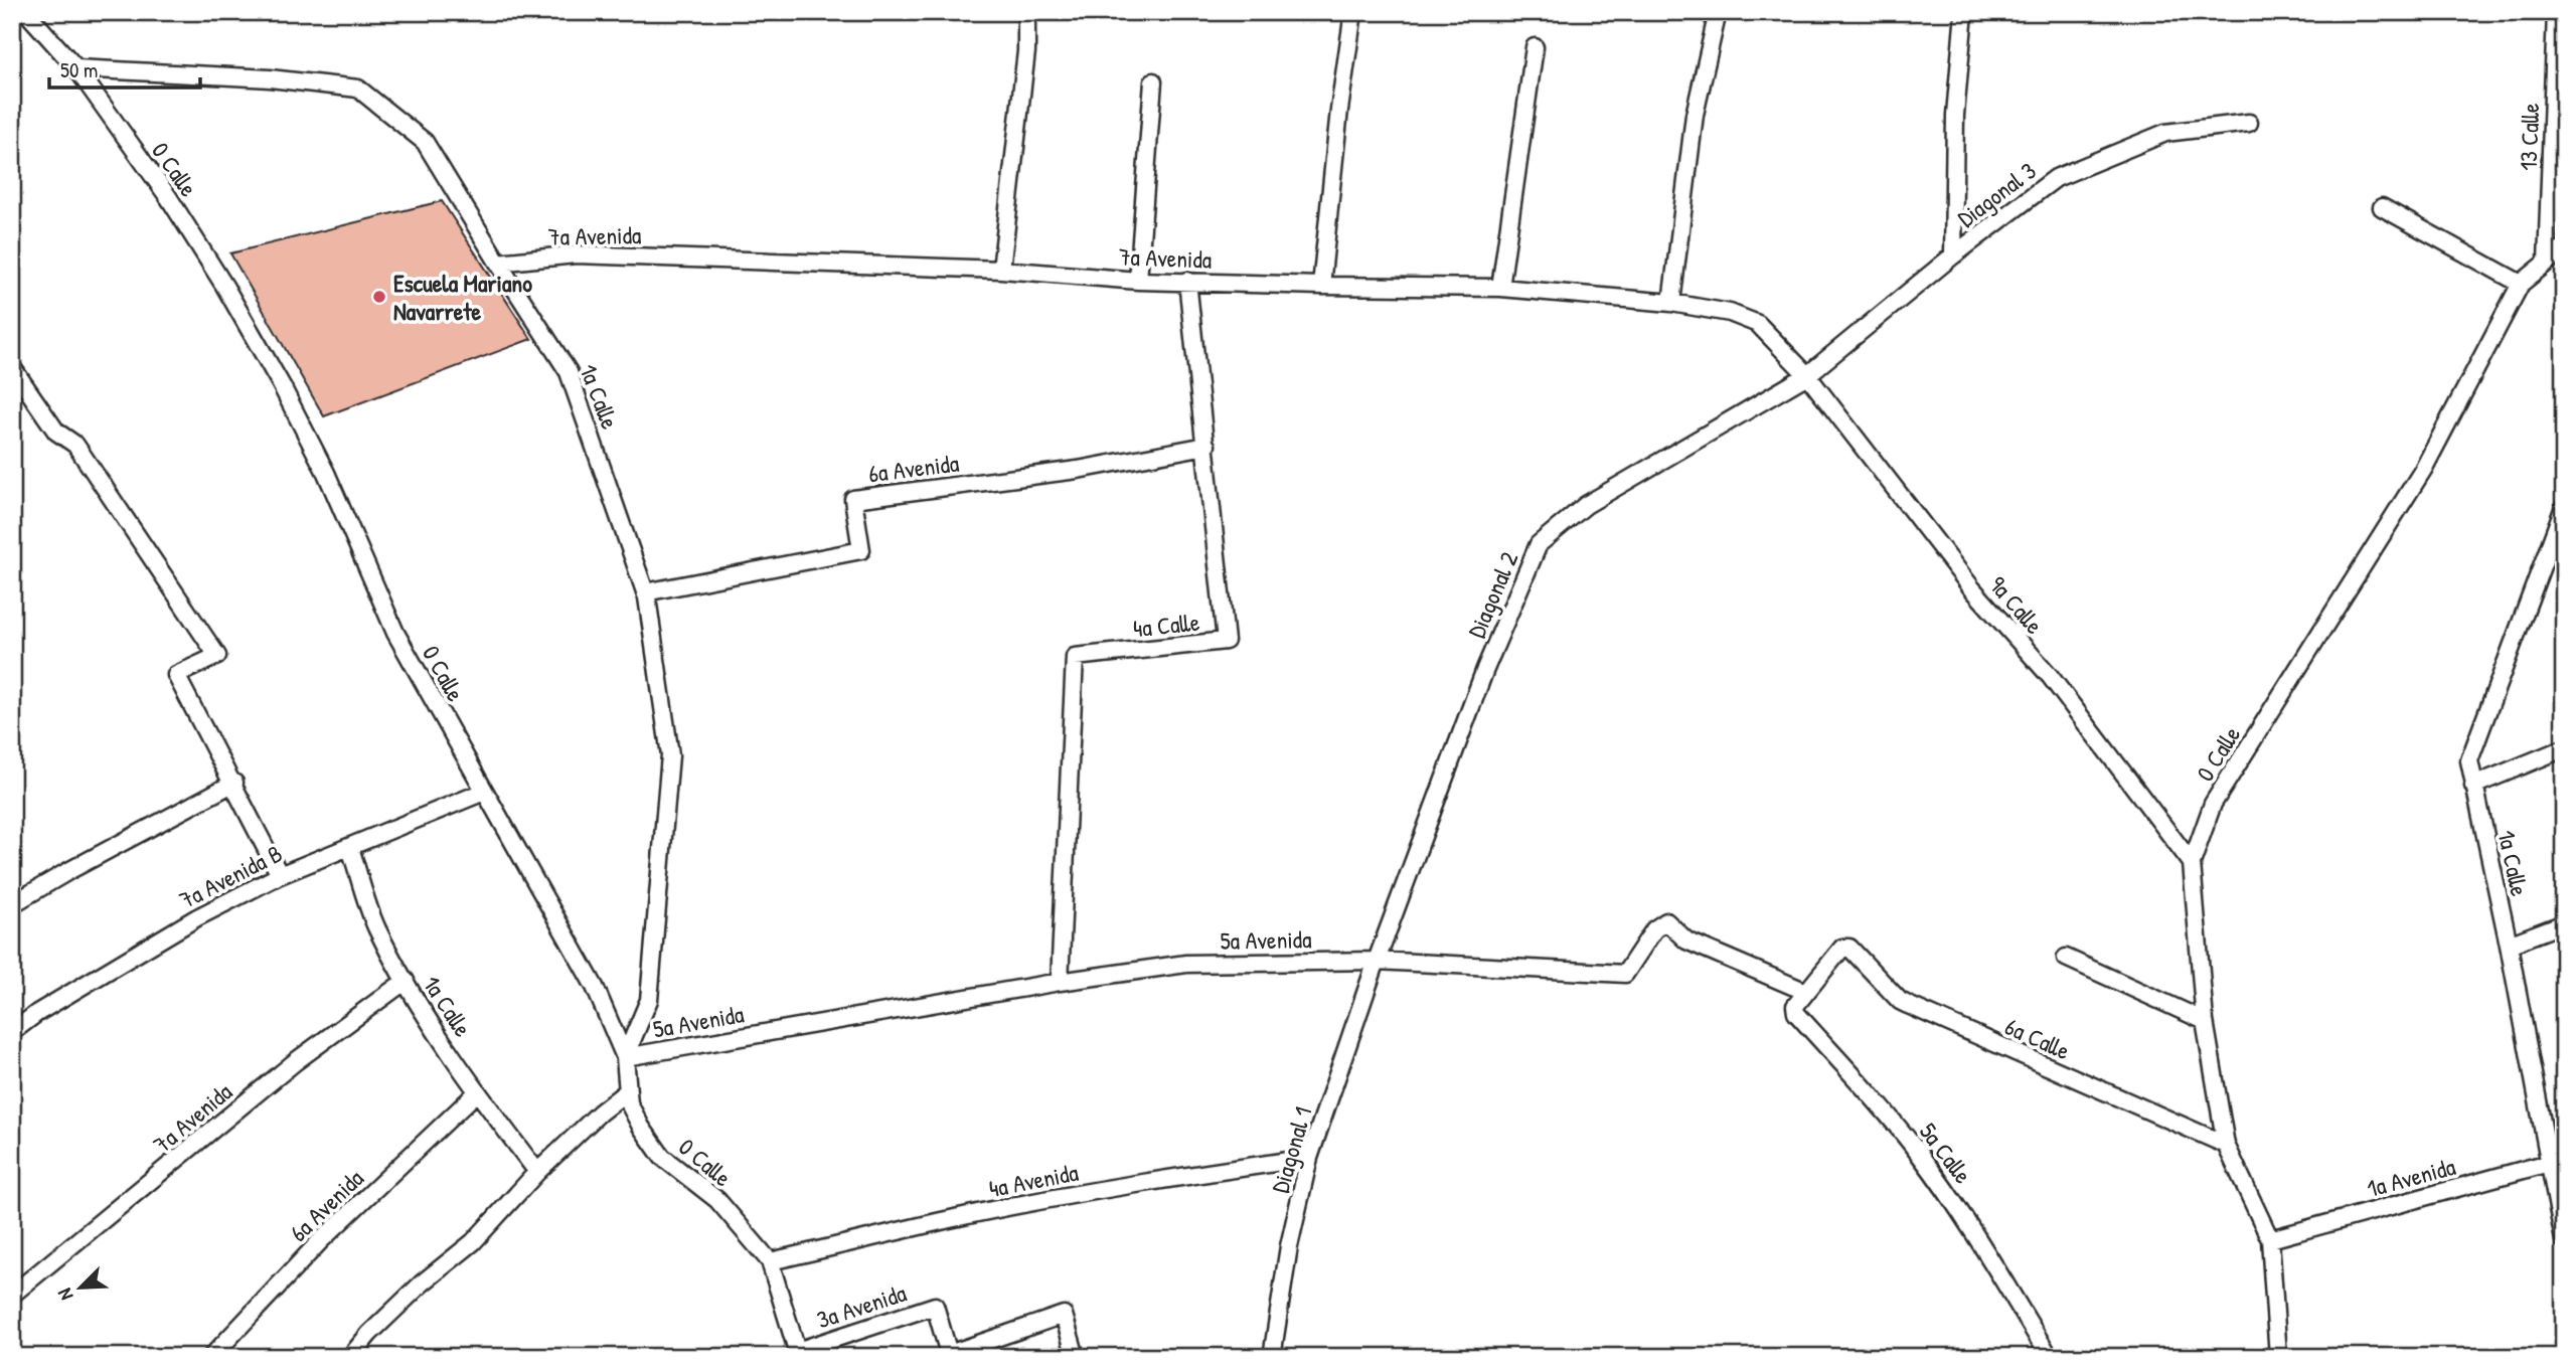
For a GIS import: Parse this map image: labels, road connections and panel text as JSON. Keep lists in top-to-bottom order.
{
  "streets": {
    "street": [
      "13 Calle",
      "0 Calle",
      "Diagonal 3",
      "7a Avenida",
      "1a Calle",
      "6a Avenida",
      "Diagonal 2",
      "9a Calle",
      "4a Calle",
      "7a Avenida B",
      "5a Avenida",
      "6a Calle",
      "Diagonal 1",
      "5a Calle",
      "1a Avenida",
      "4a Avenida",
      "3a Avenida"
    ]
  },
  "crossings": [
    ["13 Calle", "0 Calle"],
    ["0 Calle", "1a Calle"],
    ["0 Calle", "9a Calle"],
    ["0 Calle", "7a Avenida B"],
    ["0 Calle", "5a Avenida"],
    ["0 Calle", "6a Calle"],
    ["0 Calle", "1a Avenida"],
    ["0 Calle", "4a Avenida"],
    ["0 Calle", "3a Avenida"],
    ["Diagonal 3", "7a Avenida"],
    ["Diagonal 3", "Diagonal 2"],
    ["Diagonal 3", "9a Calle"],
    ["7a Avenida", "1a Calle"],
    ["7a Avenida", "Diagonal 2"],
    ["7a Avenida", "9a Calle"],
    ["7a Avenida", "4a Calle"],
    ["1a Calle", "6a Avenida"],
    ["1a Calle", "7a Avenida B"],
    ["1a Calle", "5a Avenida"],
    ["1a Calle", "1a Avenida"],
    ["6a Avenida", "4a Calle"],
    ["Diagonal 2", "9a Calle"],
    ["Diagonal 2", "5a Avenida"],
    ["Diagonal 2", "Diagonal 1"],
    ["4a Calle", "5a Avenida"],
    ["5a Avenida", "6a Calle"],
    ["5a Avenida", "Diagonal 1"],
    ["5a Avenida", "5a Calle"],
    ["6a Calle", "5a Calle"],
    ["Diagonal 1", "4a Avenida"]
  ],
  "places": ["Escuela Mariano Navarrete"],
  "scale_bar": "50 m",
  "north": "bottom left"
}
